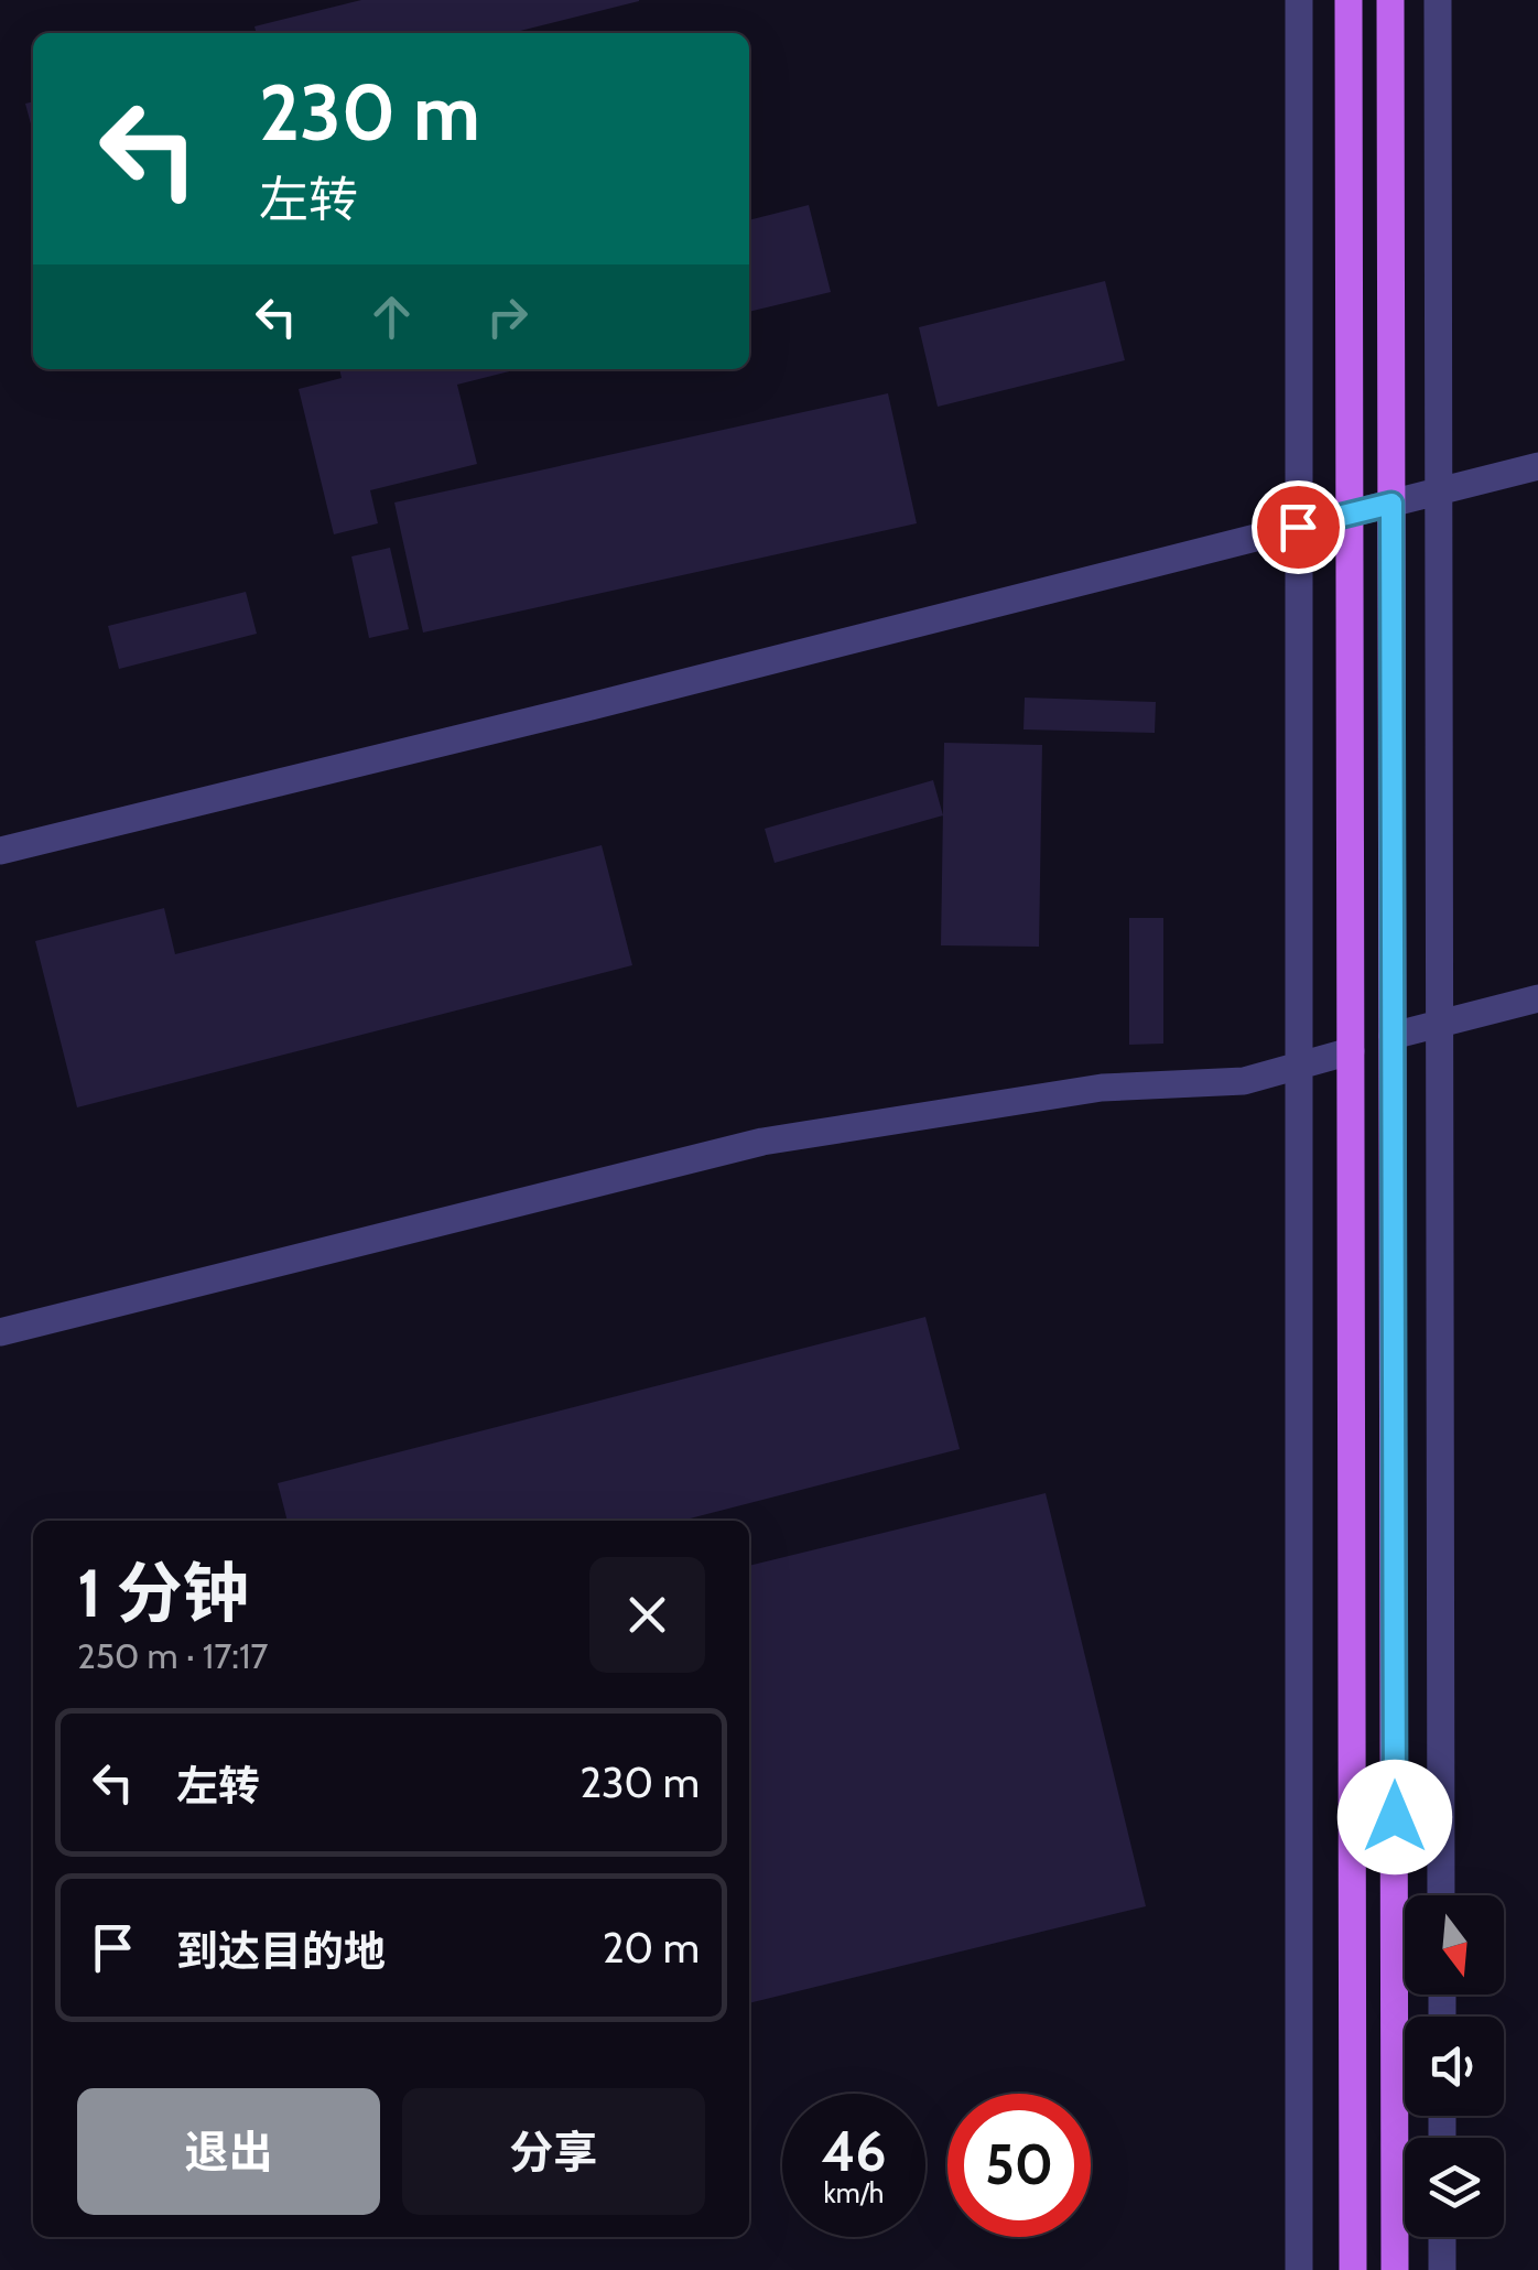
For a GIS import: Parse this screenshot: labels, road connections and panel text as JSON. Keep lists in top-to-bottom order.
{
  "north": "bottom",
  "page": {
    "turn": ["230 m", "左转"],
    "heading": ["1 分钟", "250 m · 17:17"],
    "list": [
      {
        "name": "左转",
        "value": "230 m"
      },
      {
        "name": "到达目的地",
        "value": "20 m"
      }
    ],
    "buttons": ["退出", "分享"],
    "speed": "46 km/h",
    "limit": "50"
  }
}
